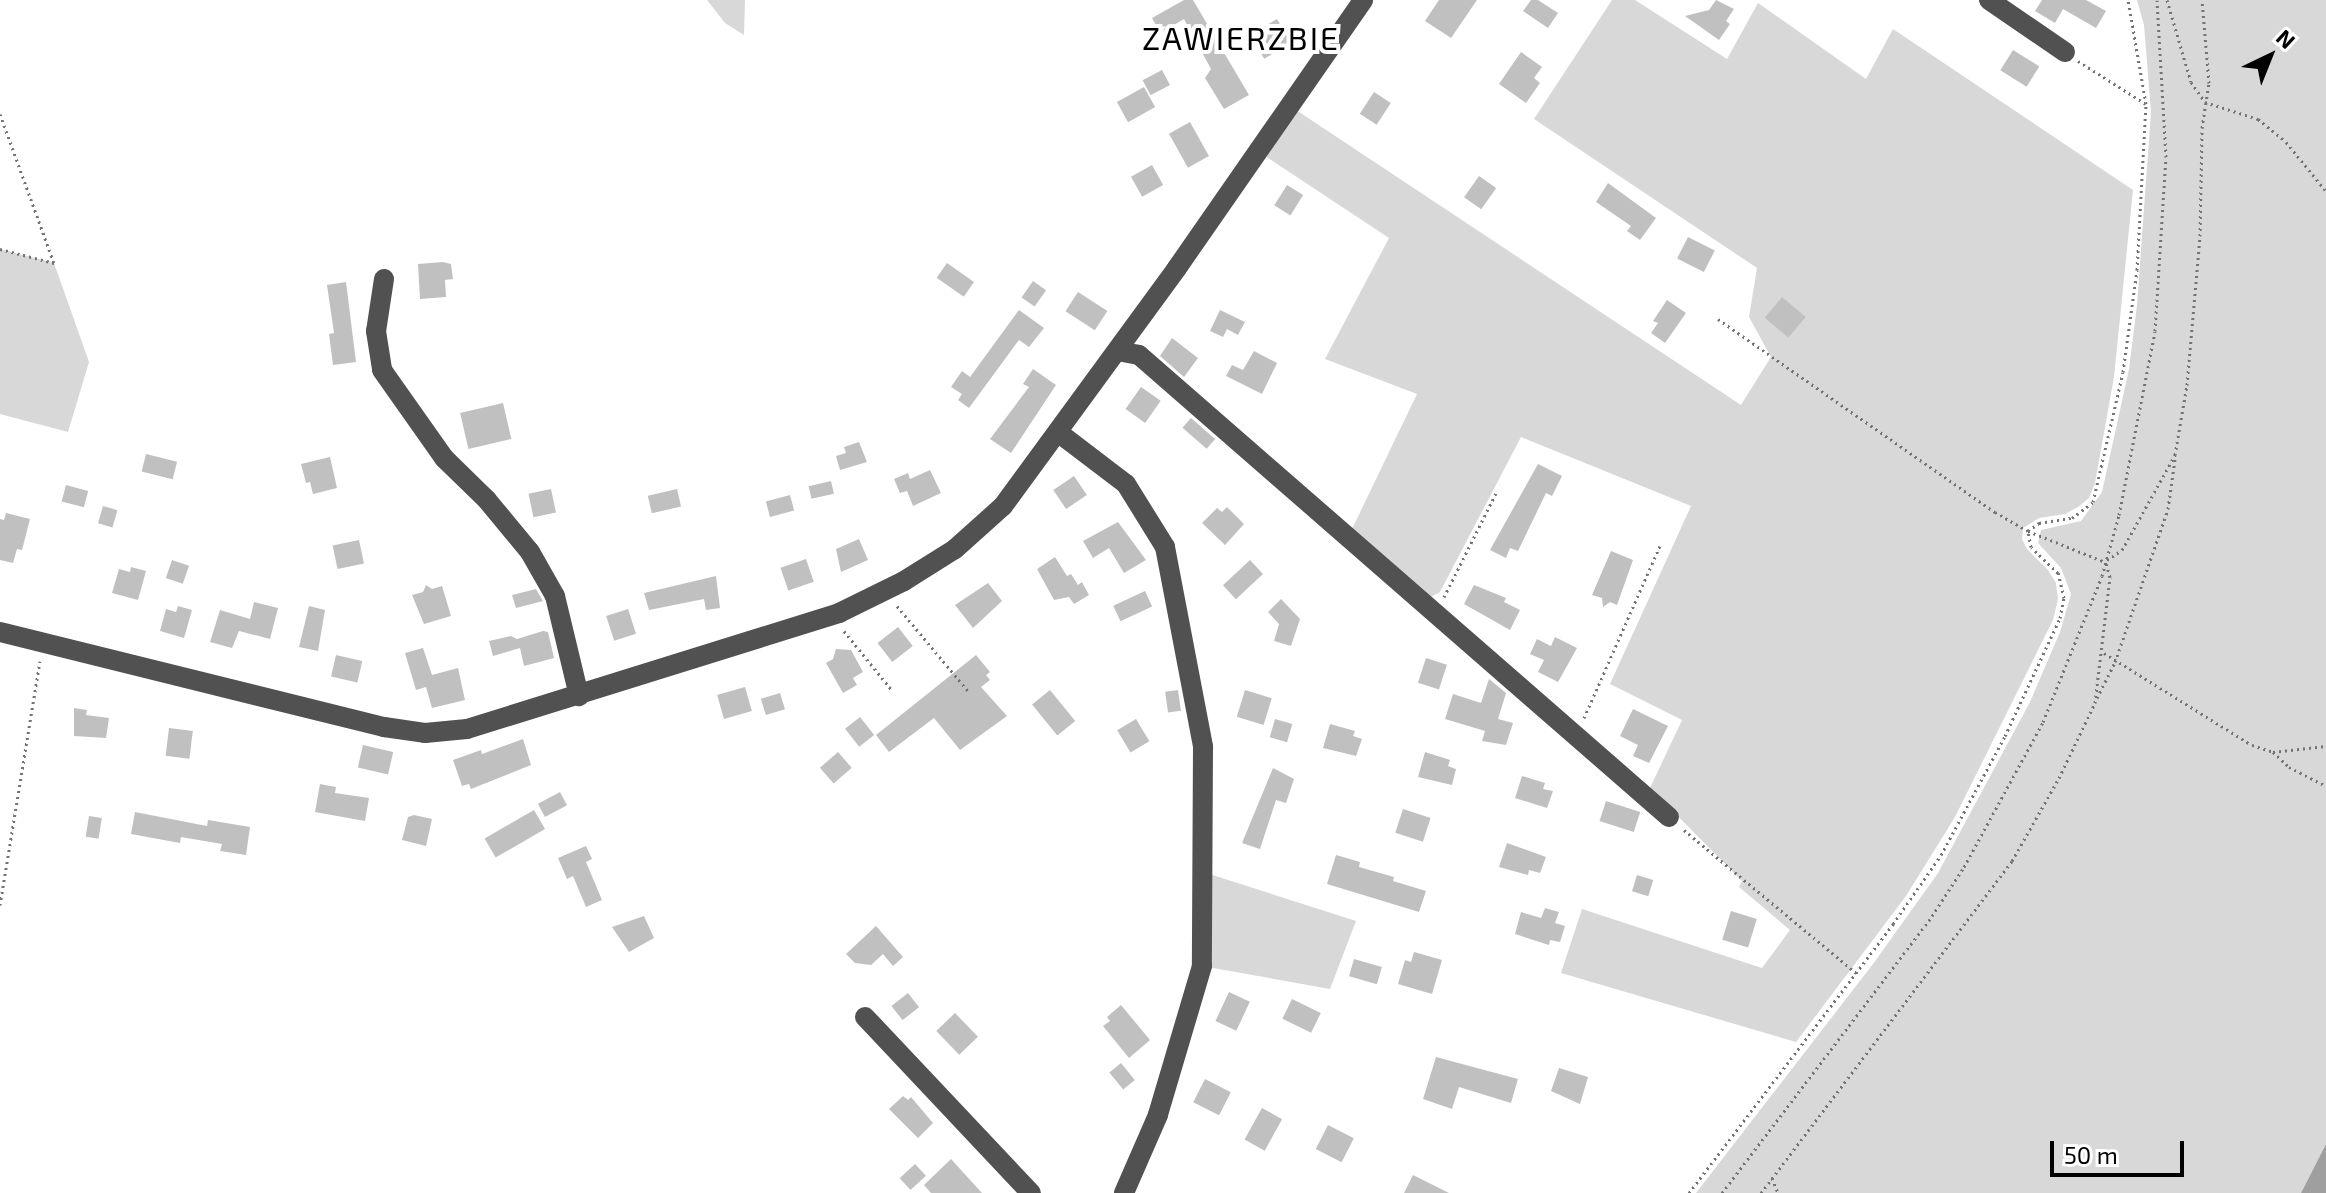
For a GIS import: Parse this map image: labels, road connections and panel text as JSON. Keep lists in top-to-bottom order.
{
  "districts": ["ZAWIERZBIE"],
  "scale_bar": "50 m",
  "north": "top right"
}
